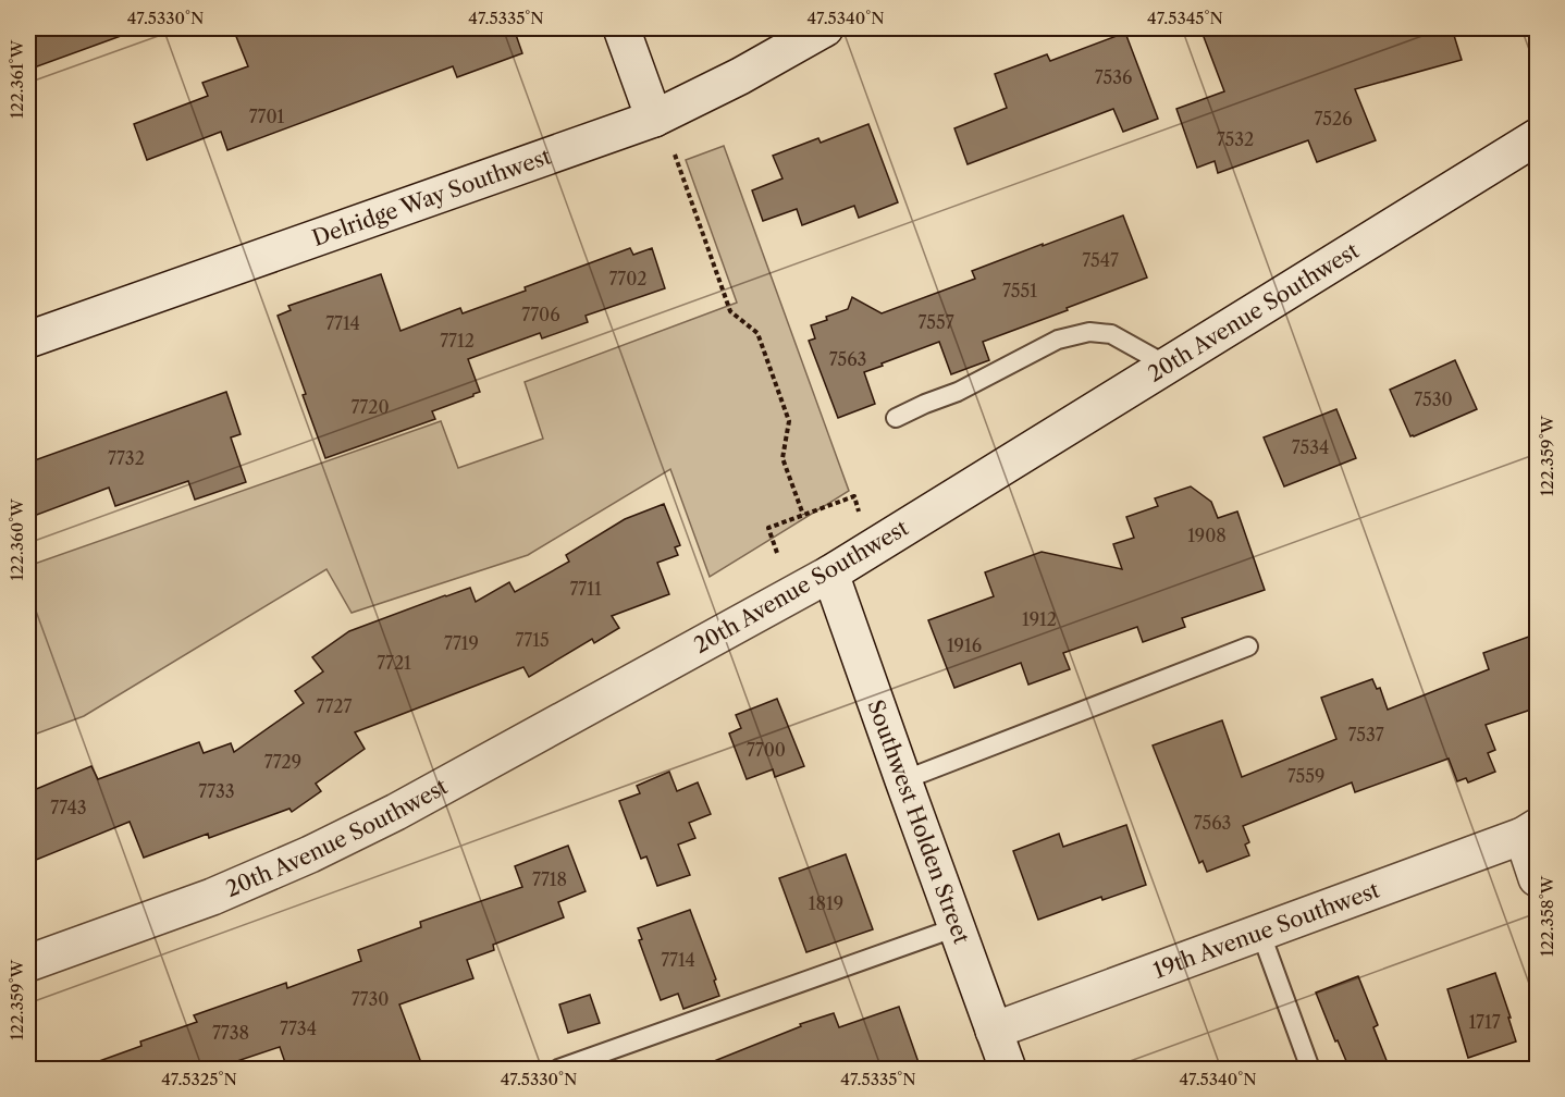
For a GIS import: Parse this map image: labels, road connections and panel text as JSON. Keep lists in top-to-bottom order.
{
  "streets": {
    "street": [
      "Delridge Way Southwest",
      "20th Avenue Southwest",
      "Southwest Holden Street",
      "19th Avenue Southwest"
    ]
  },
  "crossings": [
    ["20th Avenue Southwest", "Southwest Holden Street"],
    ["Southwest Holden Street", "19th Avenue Southwest"]
  ],
  "house_numbers": [
    "7536",
    "7701",
    "7526",
    "7532",
    "7547",
    "7702",
    "7551",
    "7706",
    "7557",
    "7714",
    "7712",
    "7563",
    "7530",
    "7720",
    "7534",
    "7732",
    "1908",
    "7711",
    "1912",
    "7715",
    "7719",
    "1916",
    "7721",
    "7727",
    "7537",
    "7700",
    "7729",
    "7559",
    "7733",
    "7743",
    "7563",
    "7718",
    "1819",
    "7714",
    "7730",
    "1717",
    "7734",
    "7738"
  ],
  "coordinates": [
    "47.5330°N",
    "47.5335°N",
    "47.5340°N",
    "47.5345°N",
    "122.361°W",
    "122.359°W",
    "122.360°W",
    "122.358°W",
    "47.5325°N"
  ]
}
